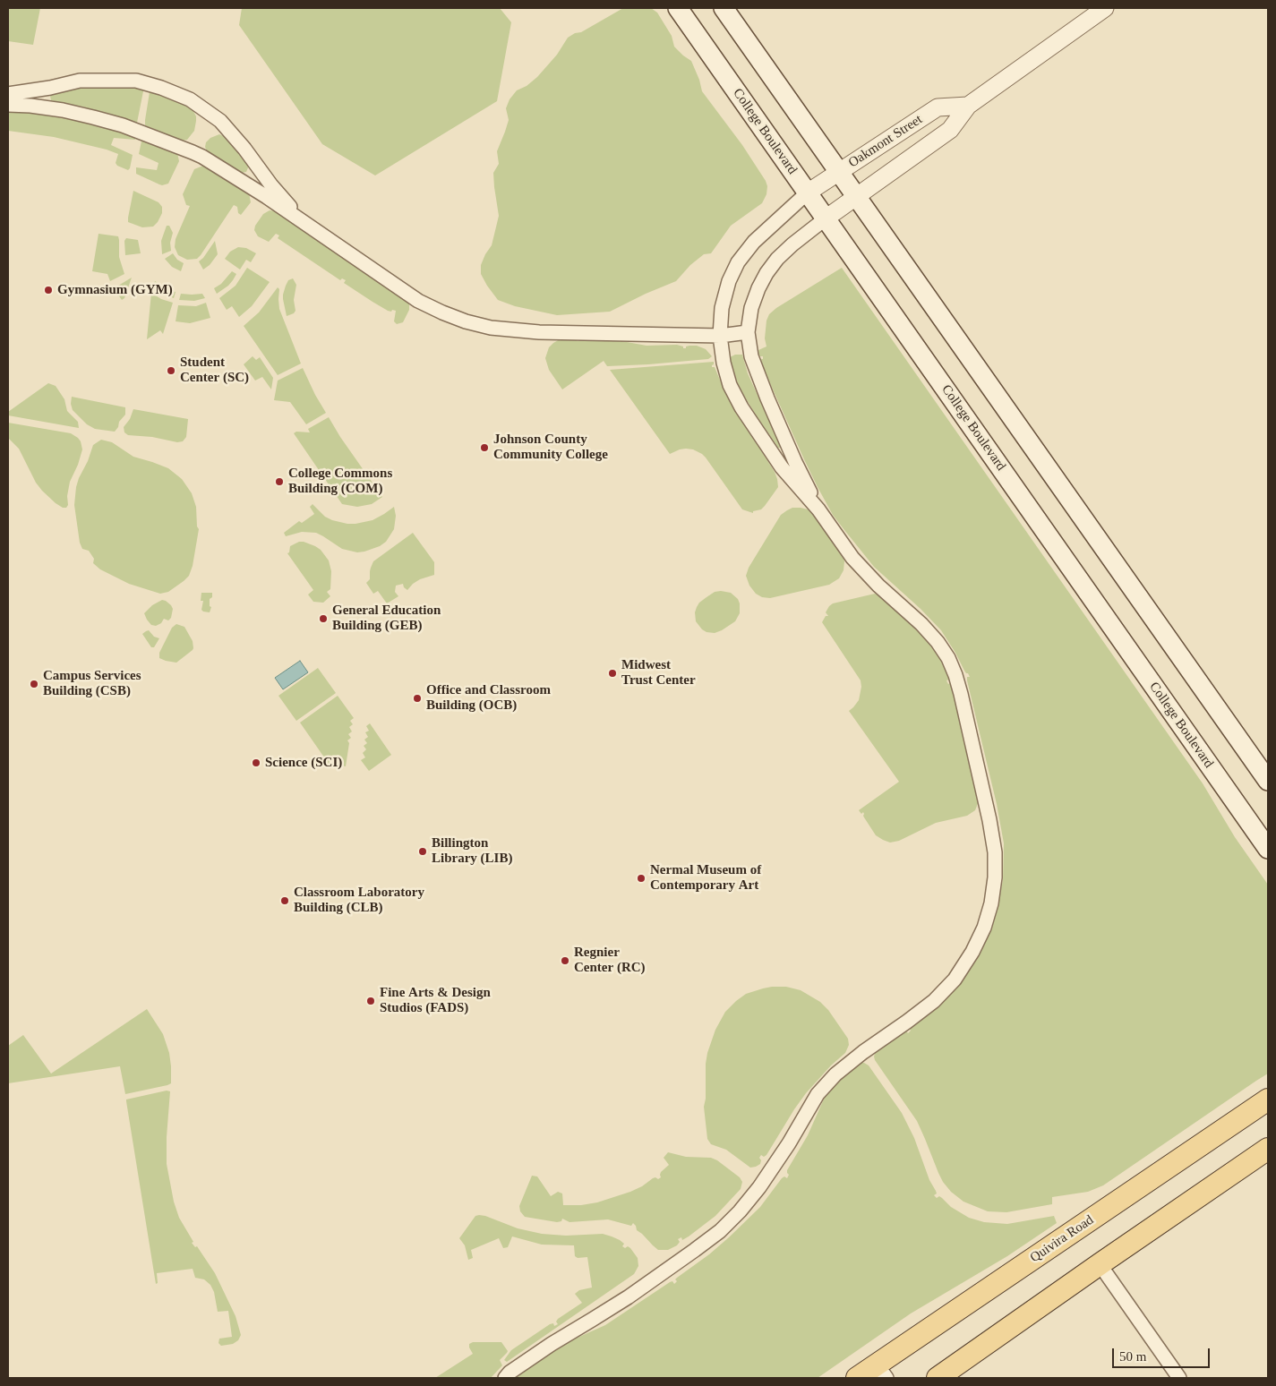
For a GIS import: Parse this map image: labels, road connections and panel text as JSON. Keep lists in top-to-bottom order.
{
  "streets": {
    "main road": ["College Boulevard", "Quivira Road"],
    "street": ["Oakmont Street"]
  },
  "crossings": [
    ["College Boulevard", "Oakmont Street"]
  ],
  "places": [
    "Gymnasium (GYM)",
    "Student Center (SC)",
    "Johnson County Community College",
    "College Commons Building (COM)",
    "General Education Building (GEB)",
    "Midwest Trust Center",
    "Campus Services Building (CSB)",
    "Office and Classroom Building (OCB)",
    "Science (SCI)",
    "Billington Library (LIB)",
    "Nermal Museum of Contemporary Art",
    "Classroom Laboratory Building (CLB)",
    "Regnier Center (RC)",
    "Fine Arts & Design Studios (FADS)"
  ],
  "scale_bar": "50 m"
}
